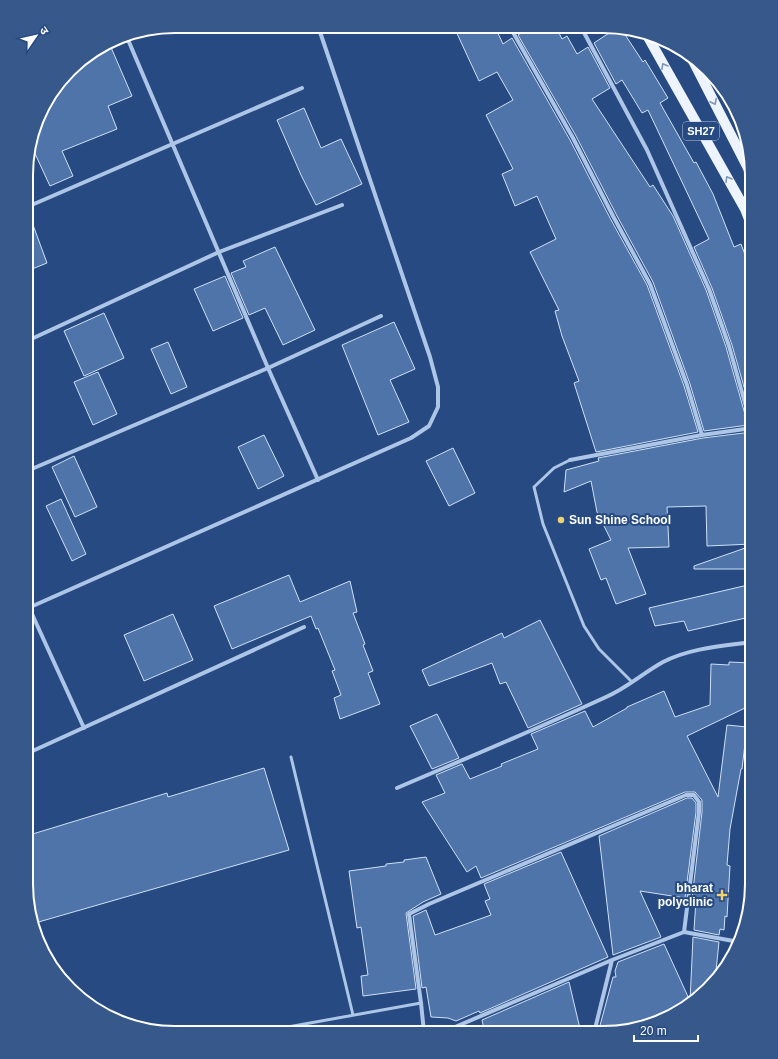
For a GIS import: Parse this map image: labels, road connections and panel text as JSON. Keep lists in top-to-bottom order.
{
  "streets": {
    "main road": ["SH27"]
  },
  "places": {
    "other": ["Sun Shine School"],
    "health": ["bharat polyclinic"]
  },
  "scale_bar": "20 m",
  "north": "top right"
}
